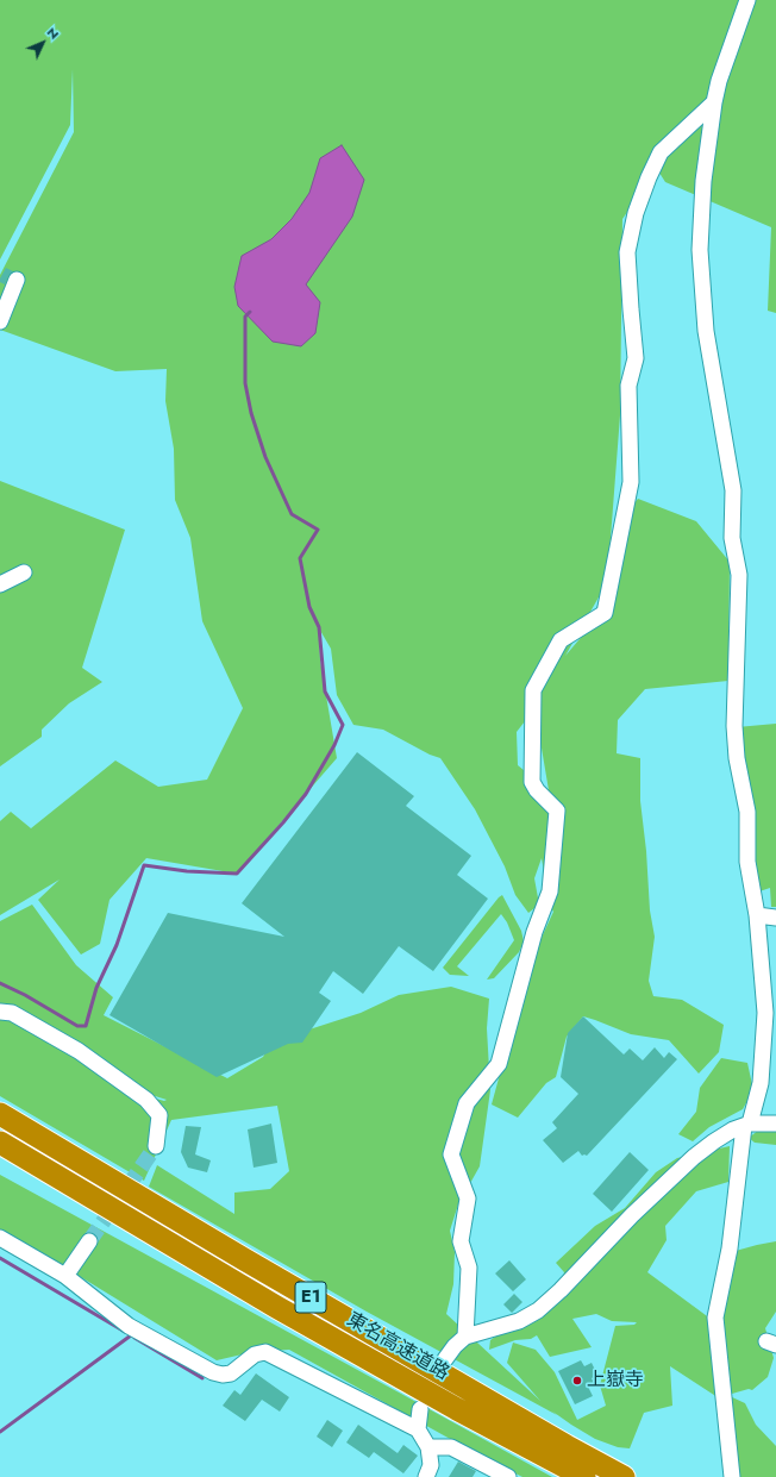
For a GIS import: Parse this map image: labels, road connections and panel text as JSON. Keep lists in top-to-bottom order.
{
  "streets": {
    "highway": ["E1", "東名高速道路"]
  },
  "places": ["上嶽寺"],
  "north": "top right"
}
